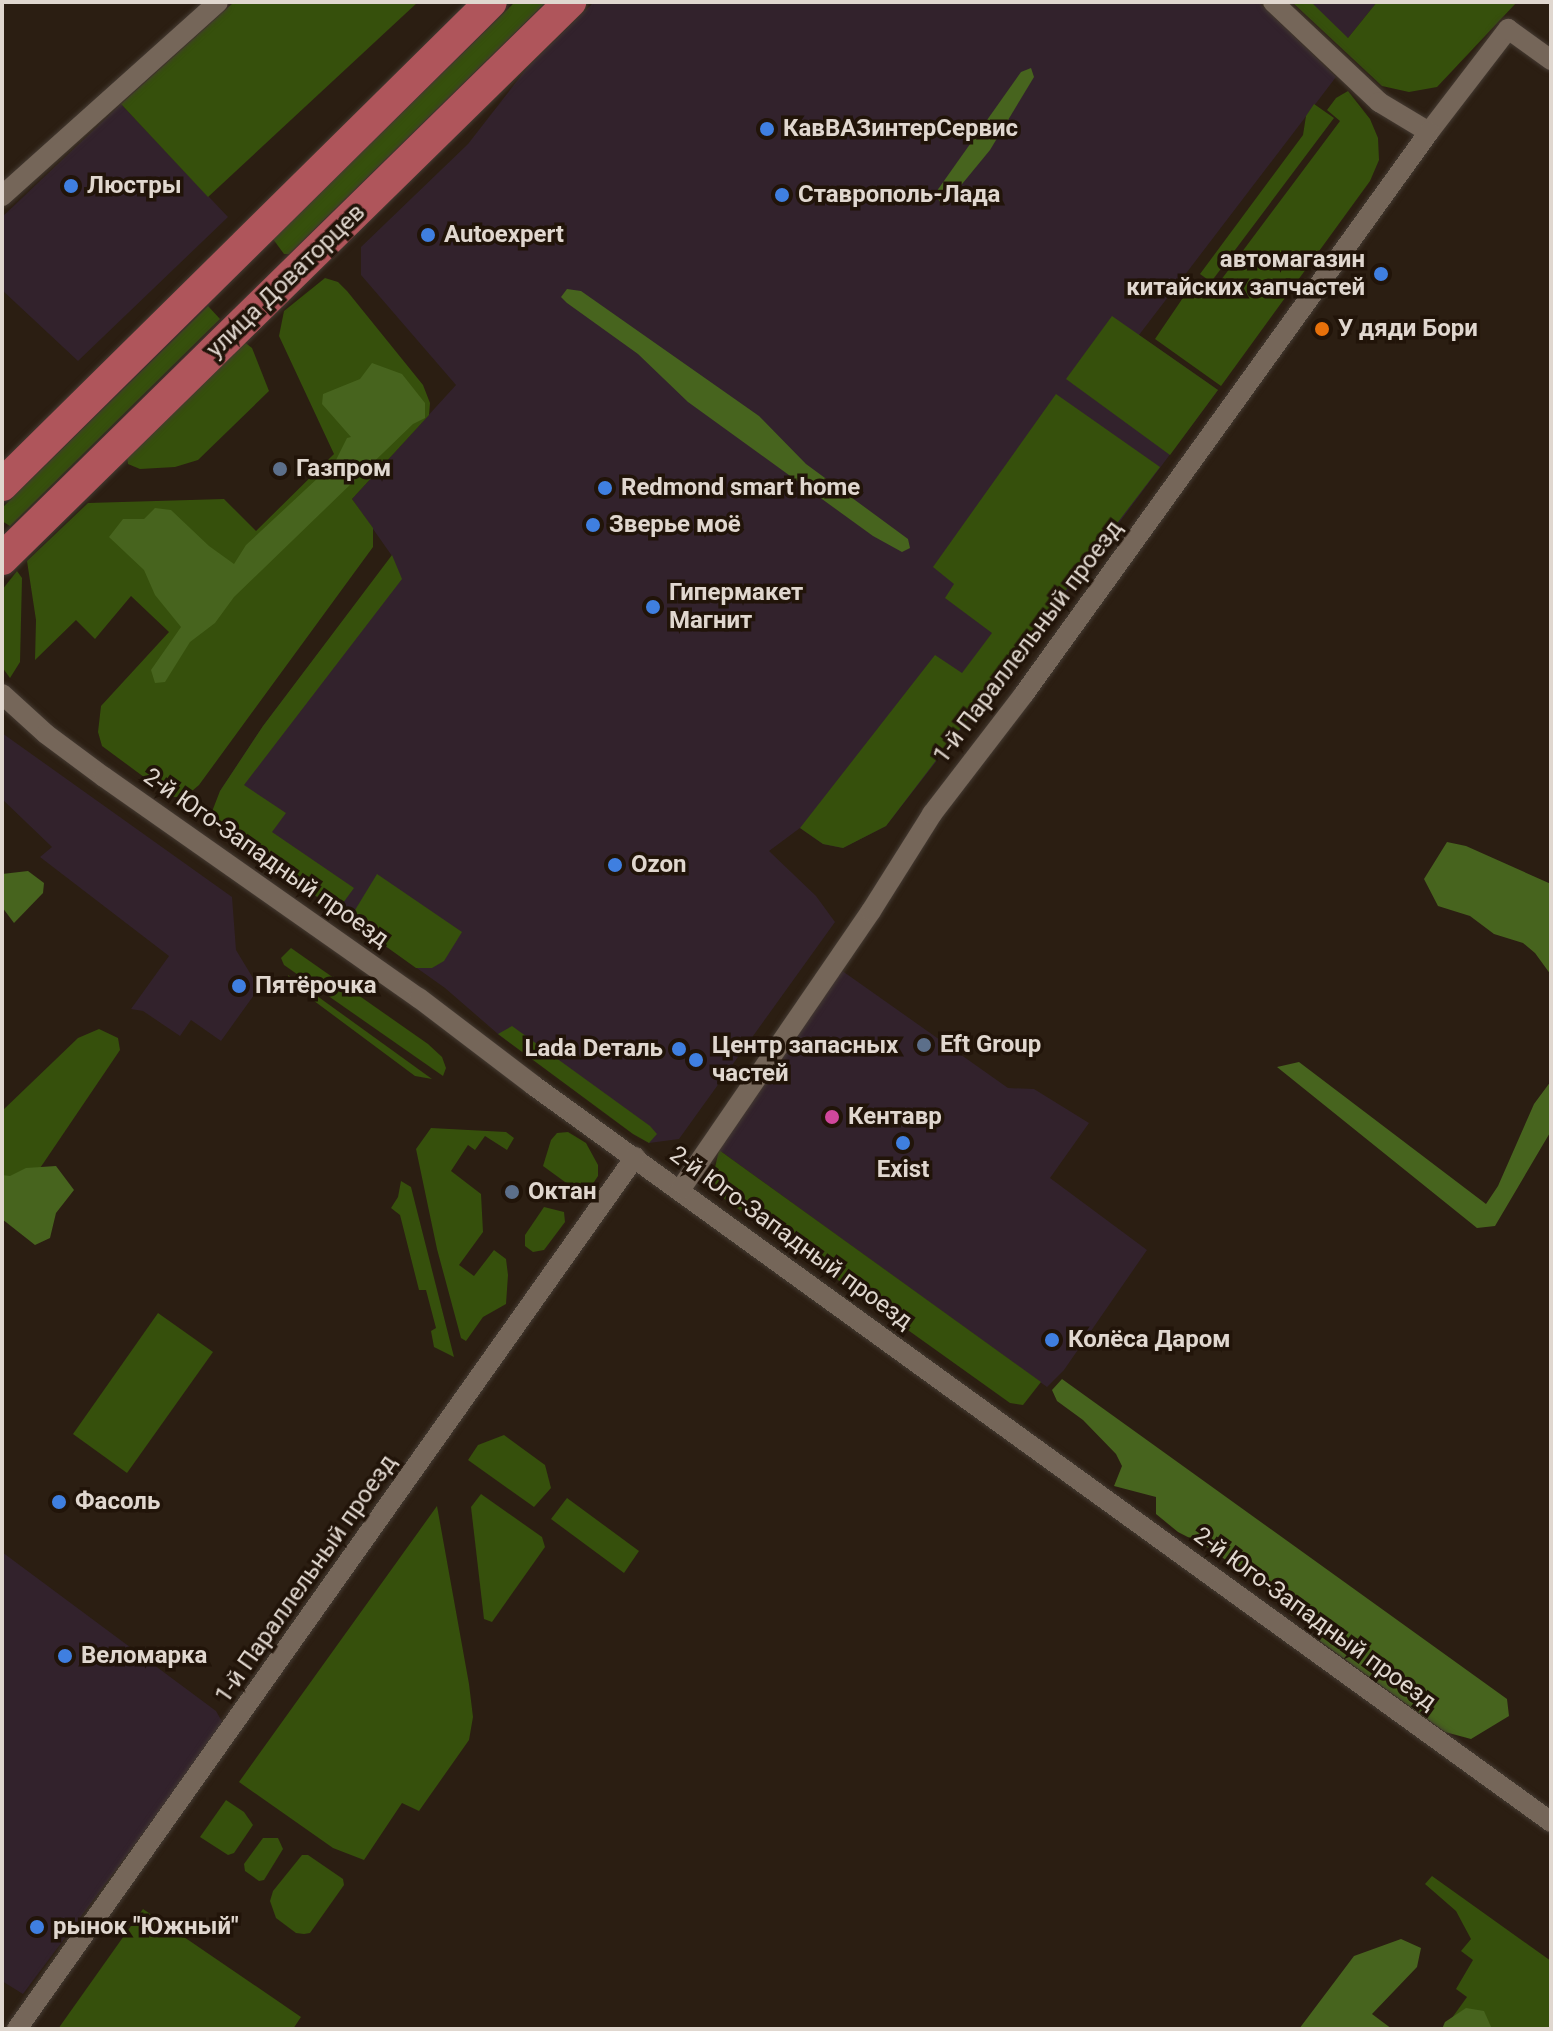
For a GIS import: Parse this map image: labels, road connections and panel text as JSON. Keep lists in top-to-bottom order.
{
  "streets": {
    "main road": ["улица Доваторцев"],
    "street": ["1-й Параллельный проезд", "2-й Юго-Западный проезд"]
  },
  "crossings": [
    ["1-й Параллельный проезд", "2-й Юго-Западный проезд"]
  ],
  "places": [
    "КавВАЗинтерСервис",
    "Люстры",
    "Ставрополь-Лада",
    "Autoexpert",
    "автомагазин китайских запчастей",
    "У дяди Бори",
    "Газпром",
    "Redmond smart home",
    "Зверье моё",
    "Гипермакет Магнит",
    "Ozon",
    "Пятёрочка",
    "Eft Group",
    "Lada Dеталь",
    "Центр запасных частей",
    "Кентавр",
    "Exist",
    "Октан",
    "Колёса Даром",
    "Фасоль",
    "Веломарка",
    "рынок \"Южный\""
  ]
}
